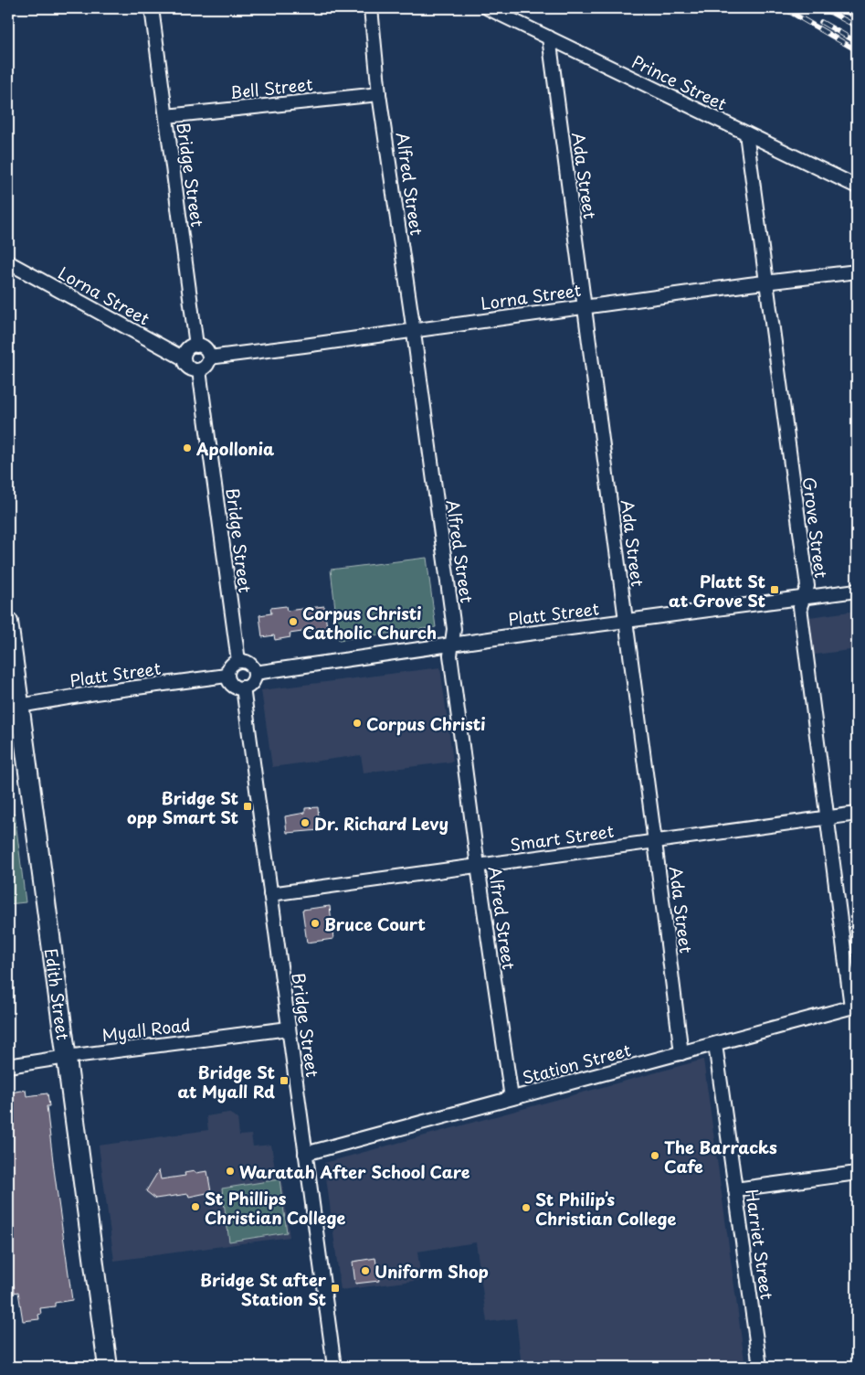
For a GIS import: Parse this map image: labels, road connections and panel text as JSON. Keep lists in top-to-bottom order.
{
  "streets": {
    "main road": ["Edith Street"],
    "street": [
      "Prince Street",
      "Bell Street",
      "Bridge Street",
      "Ada Street",
      "Alfred Street",
      "Lorna Street",
      "Grove Street",
      "Platt Street",
      "Smart Street",
      "Myall Road",
      "Station Street",
      "Harriet Street"
    ]
  },
  "crossings": [
    ["Prince Street", "Ada Street"],
    ["Prince Street", "Grove Street"],
    ["Bell Street", "Bridge Street"],
    ["Bell Street", "Alfred Street"],
    ["Bridge Street", "Lorna Street"],
    ["Bridge Street", "Platt Street"],
    ["Bridge Street", "Smart Street"],
    ["Bridge Street", "Myall Road"],
    ["Bridge Street", "Station Street"],
    ["Ada Street", "Lorna Street"],
    ["Ada Street", "Platt Street"],
    ["Ada Street", "Smart Street"],
    ["Ada Street", "Station Street"],
    ["Alfred Street", "Lorna Street"],
    ["Alfred Street", "Platt Street"],
    ["Alfred Street", "Smart Street"],
    ["Alfred Street", "Station Street"],
    ["Lorna Street", "Grove Street"],
    ["Grove Street", "Platt Street"],
    ["Grove Street", "Smart Street"],
    ["Grove Street", "Station Street"],
    ["Platt Street", "Edith Street"],
    ["Edith Street", "Myall Road"],
    ["Station Street", "Harriet Street"]
  ],
  "places": {
    "other": [
      "Apollonia",
      "Corpus Christi Catholic Church",
      "Corpus Christi",
      "Dr. Richard Levy",
      "Bruce Court",
      "The Barracks Cafe",
      "Waratah After School Care",
      "St Phillips Christian College",
      "St Philip’s Christian College",
      "Uniform Shop"
    ],
    "transit": [
      "Platt St at Grove St",
      "Bridge St opp Smart St",
      "Bridge St at Myall Rd",
      "Bridge St after Station St"
    ]
  }
}
